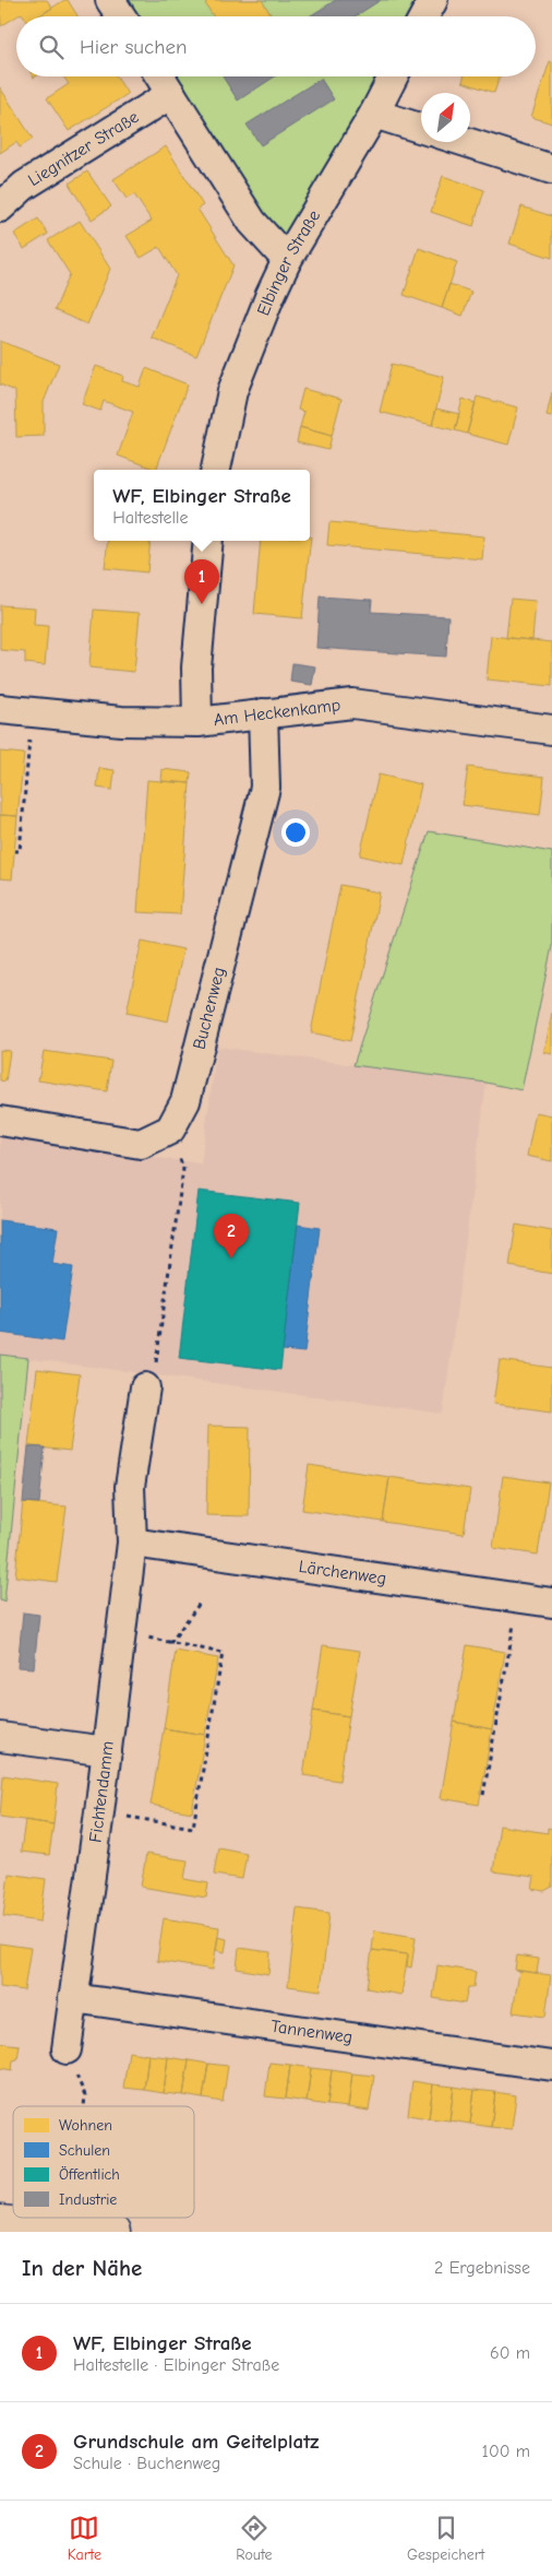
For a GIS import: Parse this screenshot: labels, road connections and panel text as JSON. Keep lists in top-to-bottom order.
{
  "streets": {
    "street": [
      "Liegnitzer Straße",
      "Elbinger Straße",
      "Am Heckenkamp",
      "Buchenweg",
      "Lärchenweg",
      "Fichtendamm",
      "Tannenweg"
    ]
  },
  "crossings": [
    ["Am Heckenkamp", "Buchenweg"],
    ["Lärchenweg", "Fichtendamm"],
    ["Fichtendamm", "Tannenweg"]
  ],
  "legend": [
    "Wohnen",
    "Schulen",
    "Öffentlich",
    "Industrie"
  ],
  "north": "top right",
  "page": {
    "search": "Hier suchen",
    "popup": ["WF, Elbinger Straße", "Haltestelle"],
    "pins": ["1", "2"],
    "heading": ["In der Nähe", "2 Ergebnisse"],
    "list": [
      {
        "mark": "1",
        "name": "WF, Elbinger Straße",
        "note": "Haltestelle · Elbinger Straße",
        "value": "60 m"
      },
      {
        "mark": "2",
        "name": "Grundschule am Geitelplatz",
        "note": "Schule · Buchenweg",
        "value": "100 m"
      }
    ],
    "nav": ["Karte", "Route", "Gespeichert"]
  }
}
